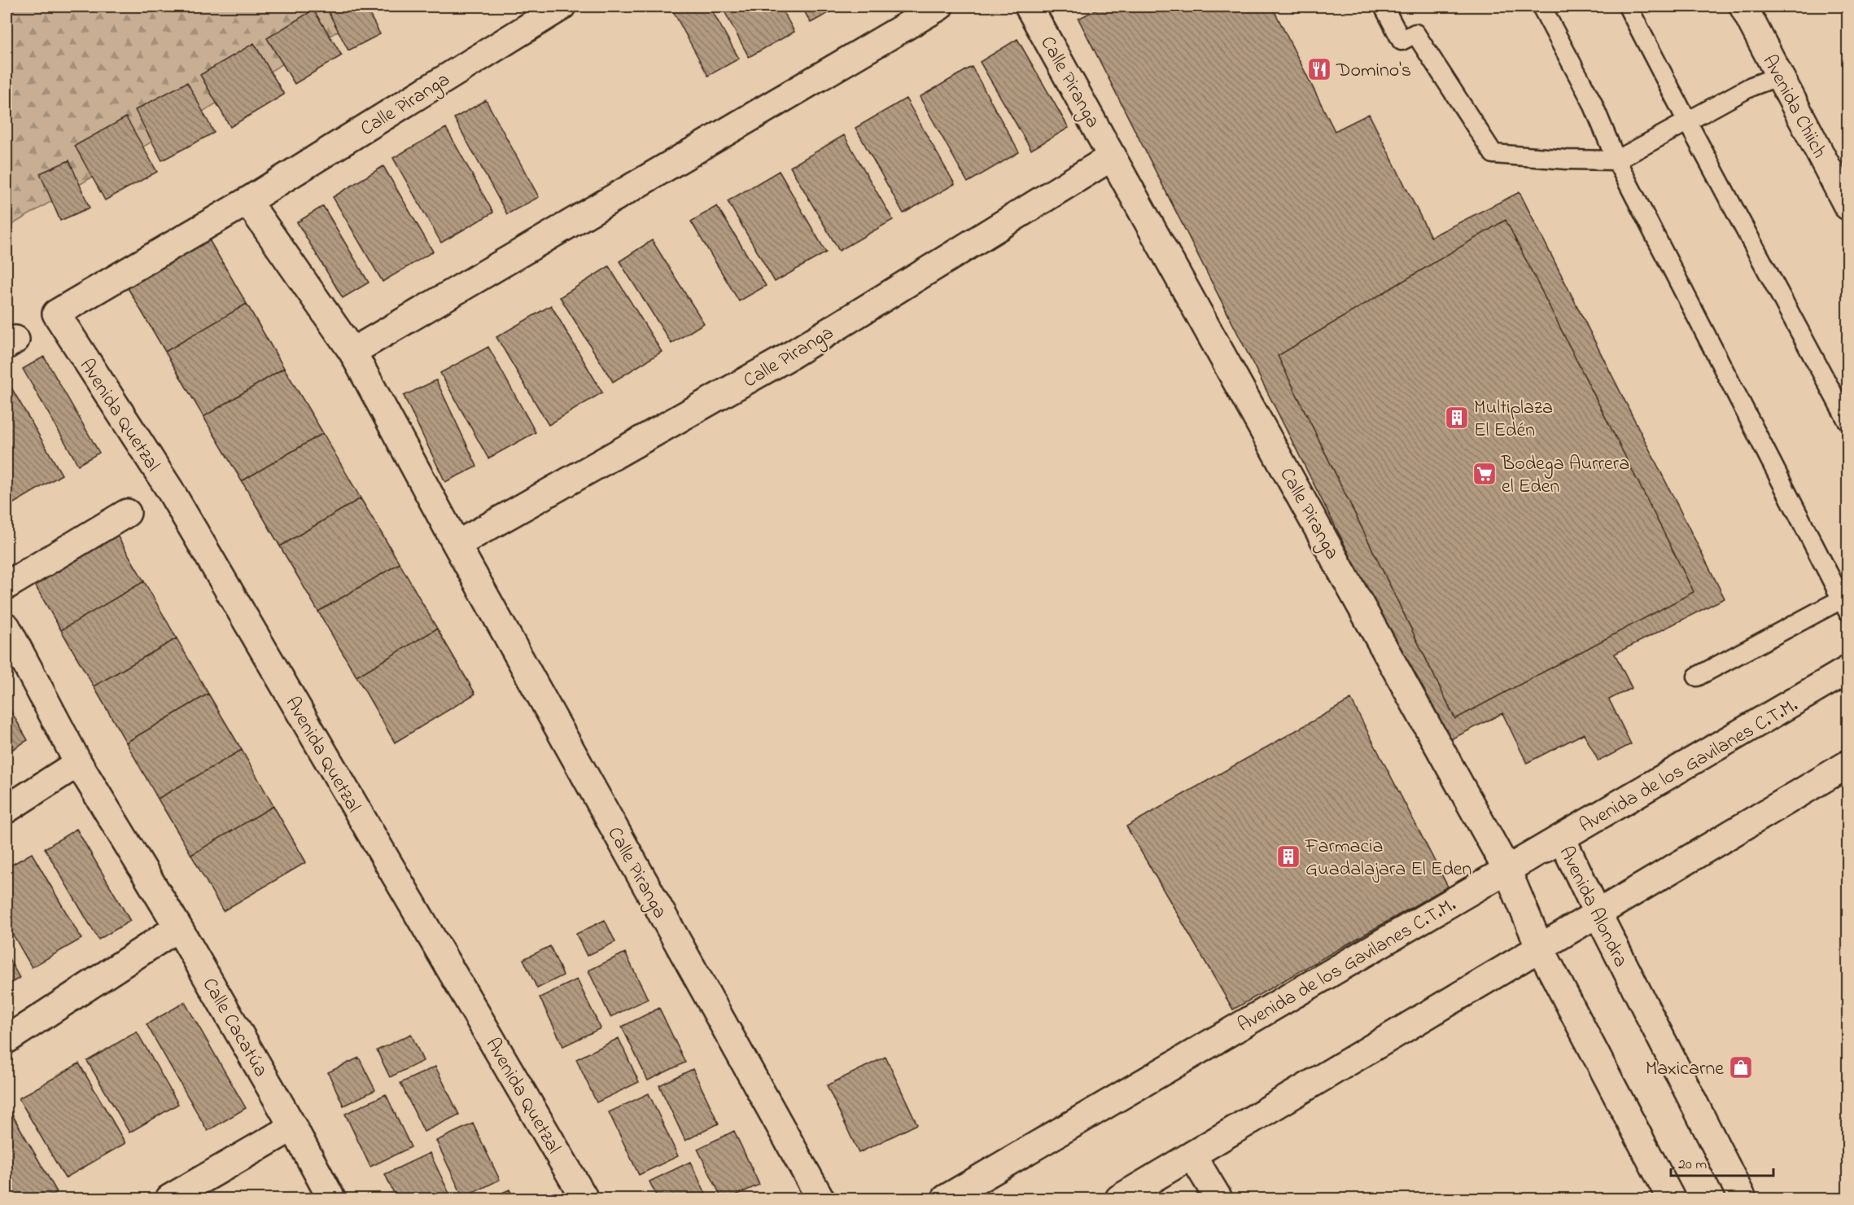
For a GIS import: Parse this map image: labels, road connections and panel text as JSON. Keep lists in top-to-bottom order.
{
  "streets": {
    "street": [
      "Calle Piranga",
      "Avenida Chiich",
      "Avenida Quetzal",
      "Avenida de los Gavilanes C.T.M.",
      "Avenida Alondra",
      "Calle Cacatúa"
    ]
  },
  "crossings": [
    ["Calle Piranga", "Avenida Quetzal"],
    ["Calle Piranga", "Avenida de los Gavilanes C.T.M."],
    ["Calle Piranga", "Avenida Alondra"],
    ["Avenida de los Gavilanes C.T.M.", "Avenida Alondra"]
  ],
  "places": {
    "restaurant": ["Domino's"],
    "building": ["Multiplaza El Edén", "Farmacia Guadalajara El Eden"],
    "supermarket": ["Bodega Aurrera el Eden"],
    "shop": ["Maxicarne"]
  },
  "scale_bar": "20 m"
}
